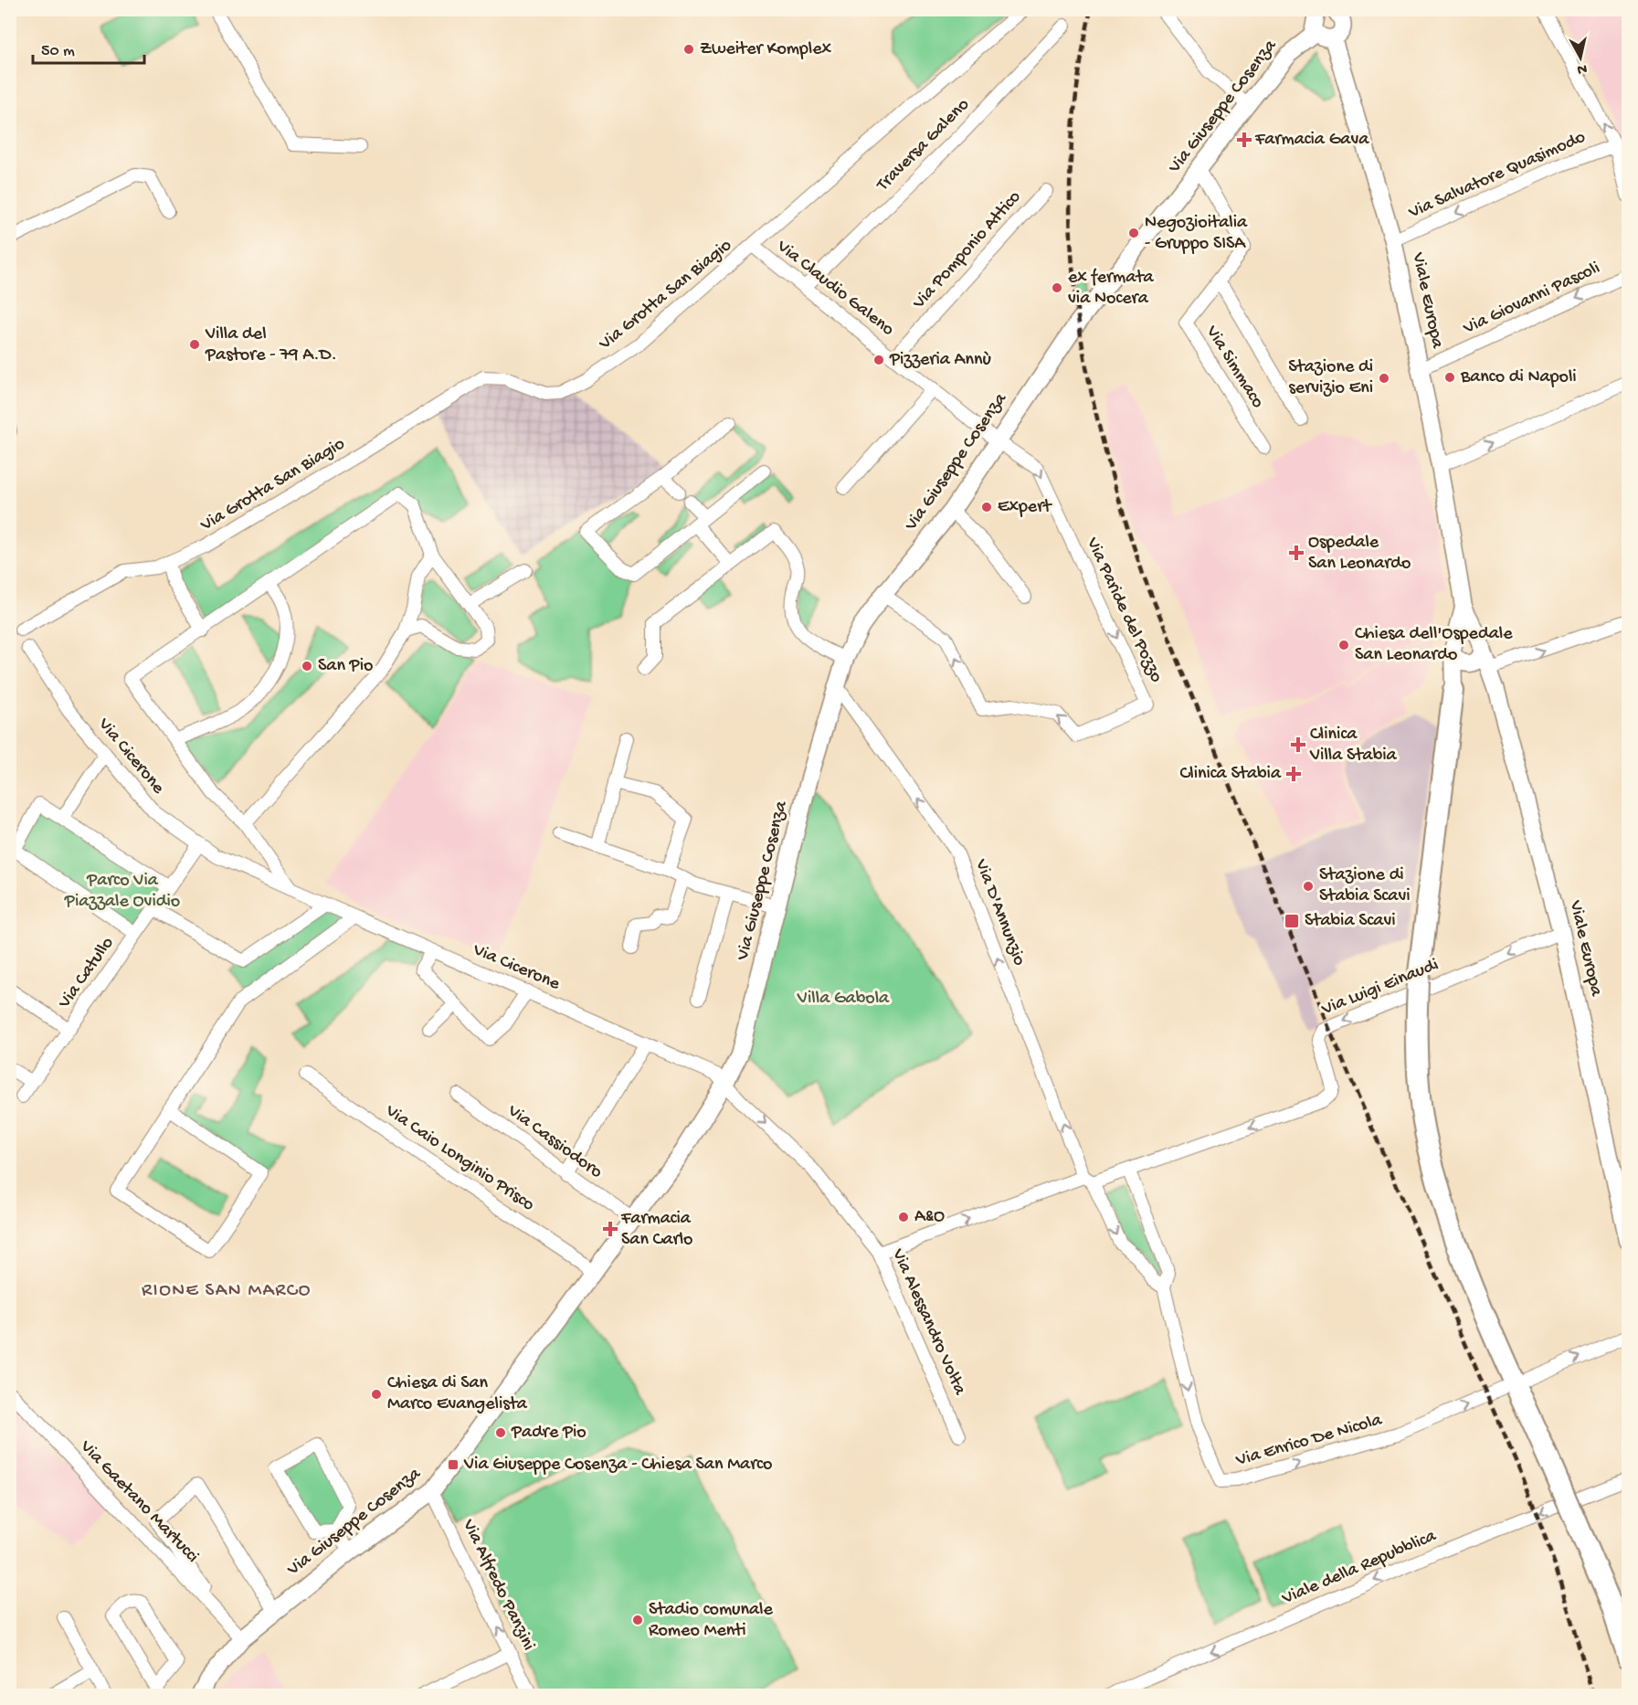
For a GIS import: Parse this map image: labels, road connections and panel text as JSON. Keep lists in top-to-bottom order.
{
  "streets": {
    "main road": ["Via Giuseppe Cosenza", "Viale Europa"],
    "street": [
      "Traversa Galeno",
      "Via Salvatore Quasimodo",
      "Via Pomponio Attico",
      "Via Claudio Galeno",
      "Via Grotta San Biagio",
      "Via Giovanni Pascoli",
      "Via Simmaco",
      "Via Paride del Pozzo",
      "Via Cicerone",
      "Via D'Annunzio",
      "Via Catullo",
      "Via Luigi Einaudi",
      "Via Cassiodoro",
      "Via Caio Longinio Prisco",
      "Via Alessandro Volta",
      "Via Enrico De Nicola",
      "Via Gaetano Martucci",
      "Viale della Repubblica",
      "Via Alfredo Panzini"
    ]
  },
  "crossings": [
    ["Via Giuseppe Cosenza", "Via Claudio Galeno"],
    ["Via Giuseppe Cosenza", "Viale Europa"],
    ["Via Giuseppe Cosenza", "Via Simmaco"],
    ["Via Giuseppe Cosenza", "Via Paride del Pozzo"],
    ["Via Giuseppe Cosenza", "Via Cicerone"],
    ["Via Giuseppe Cosenza", "Via D'Annunzio"],
    ["Via Giuseppe Cosenza", "Via Cassiodoro"],
    ["Via Giuseppe Cosenza", "Via Caio Longinio Prisco"],
    ["Via Giuseppe Cosenza", "Via Alessandro Volta"],
    ["Via Giuseppe Cosenza", "Via Gaetano Martucci"],
    ["Via Giuseppe Cosenza", "Via Alfredo Panzini"],
    ["Traversa Galeno", "Via Claudio Galeno"],
    ["Via Salvatore Quasimodo", "Viale Europa"],
    ["Via Pomponio Attico", "Via Claudio Galeno"],
    ["Via Claudio Galeno", "Via Grotta San Biagio"],
    ["Via Claudio Galeno", "Via Paride del Pozzo"],
    ["Via Giovanni Pascoli", "Viale Europa"],
    ["Viale Europa", "Via Luigi Einaudi"],
    ["Via Cicerone", "Via Catullo"],
    ["Via Cicerone", "Via Alessandro Volta"],
    ["Via Luigi Einaudi", "Via Enrico De Nicola"]
  ],
  "one_way": [
    "Via Salvatore Quasimodo",
    "Via D'Annunzio",
    "Via Luigi Einaudi",
    "Via Alessandro Volta",
    "Viale della Repubblica",
    "Via Alfredo Panzini"
  ],
  "districts": ["RIONE SAN MARCO"],
  "parks": ["Parco Via Piazzale Ovidio", "Villa Gabola"],
  "places": {
    "other": [
      "Zweiter Komplex",
      "Negozioitalia - Gruppo SISA",
      "ex fermata via Nocera",
      "Villa del Pastore - 79 A.D.",
      "Pizzeria Annù",
      "Banco di Napoli",
      "Stazione di servizio Eni",
      "Expert",
      "Chiesa dell'Ospedale San Leonardo",
      "San Pio",
      "Stazione di Stabia Scavi",
      "A&O",
      "Chiesa di San Marco Evangelista",
      "Padre Pio",
      "Stadio comunale Romeo Menti"
    ],
    "health": [
      "Farmacia Gava",
      "Ospedale San Leonardo",
      "Clinica Villa Stabia",
      "Clinica Stabia",
      "Farmacia San Carlo"
    ],
    "transit": ["Stabia Scavi", "Via Giuseppe Cosenza - Chiesa San Marco"]
  },
  "scale_bar": "50 m",
  "north": "bottom"
}
